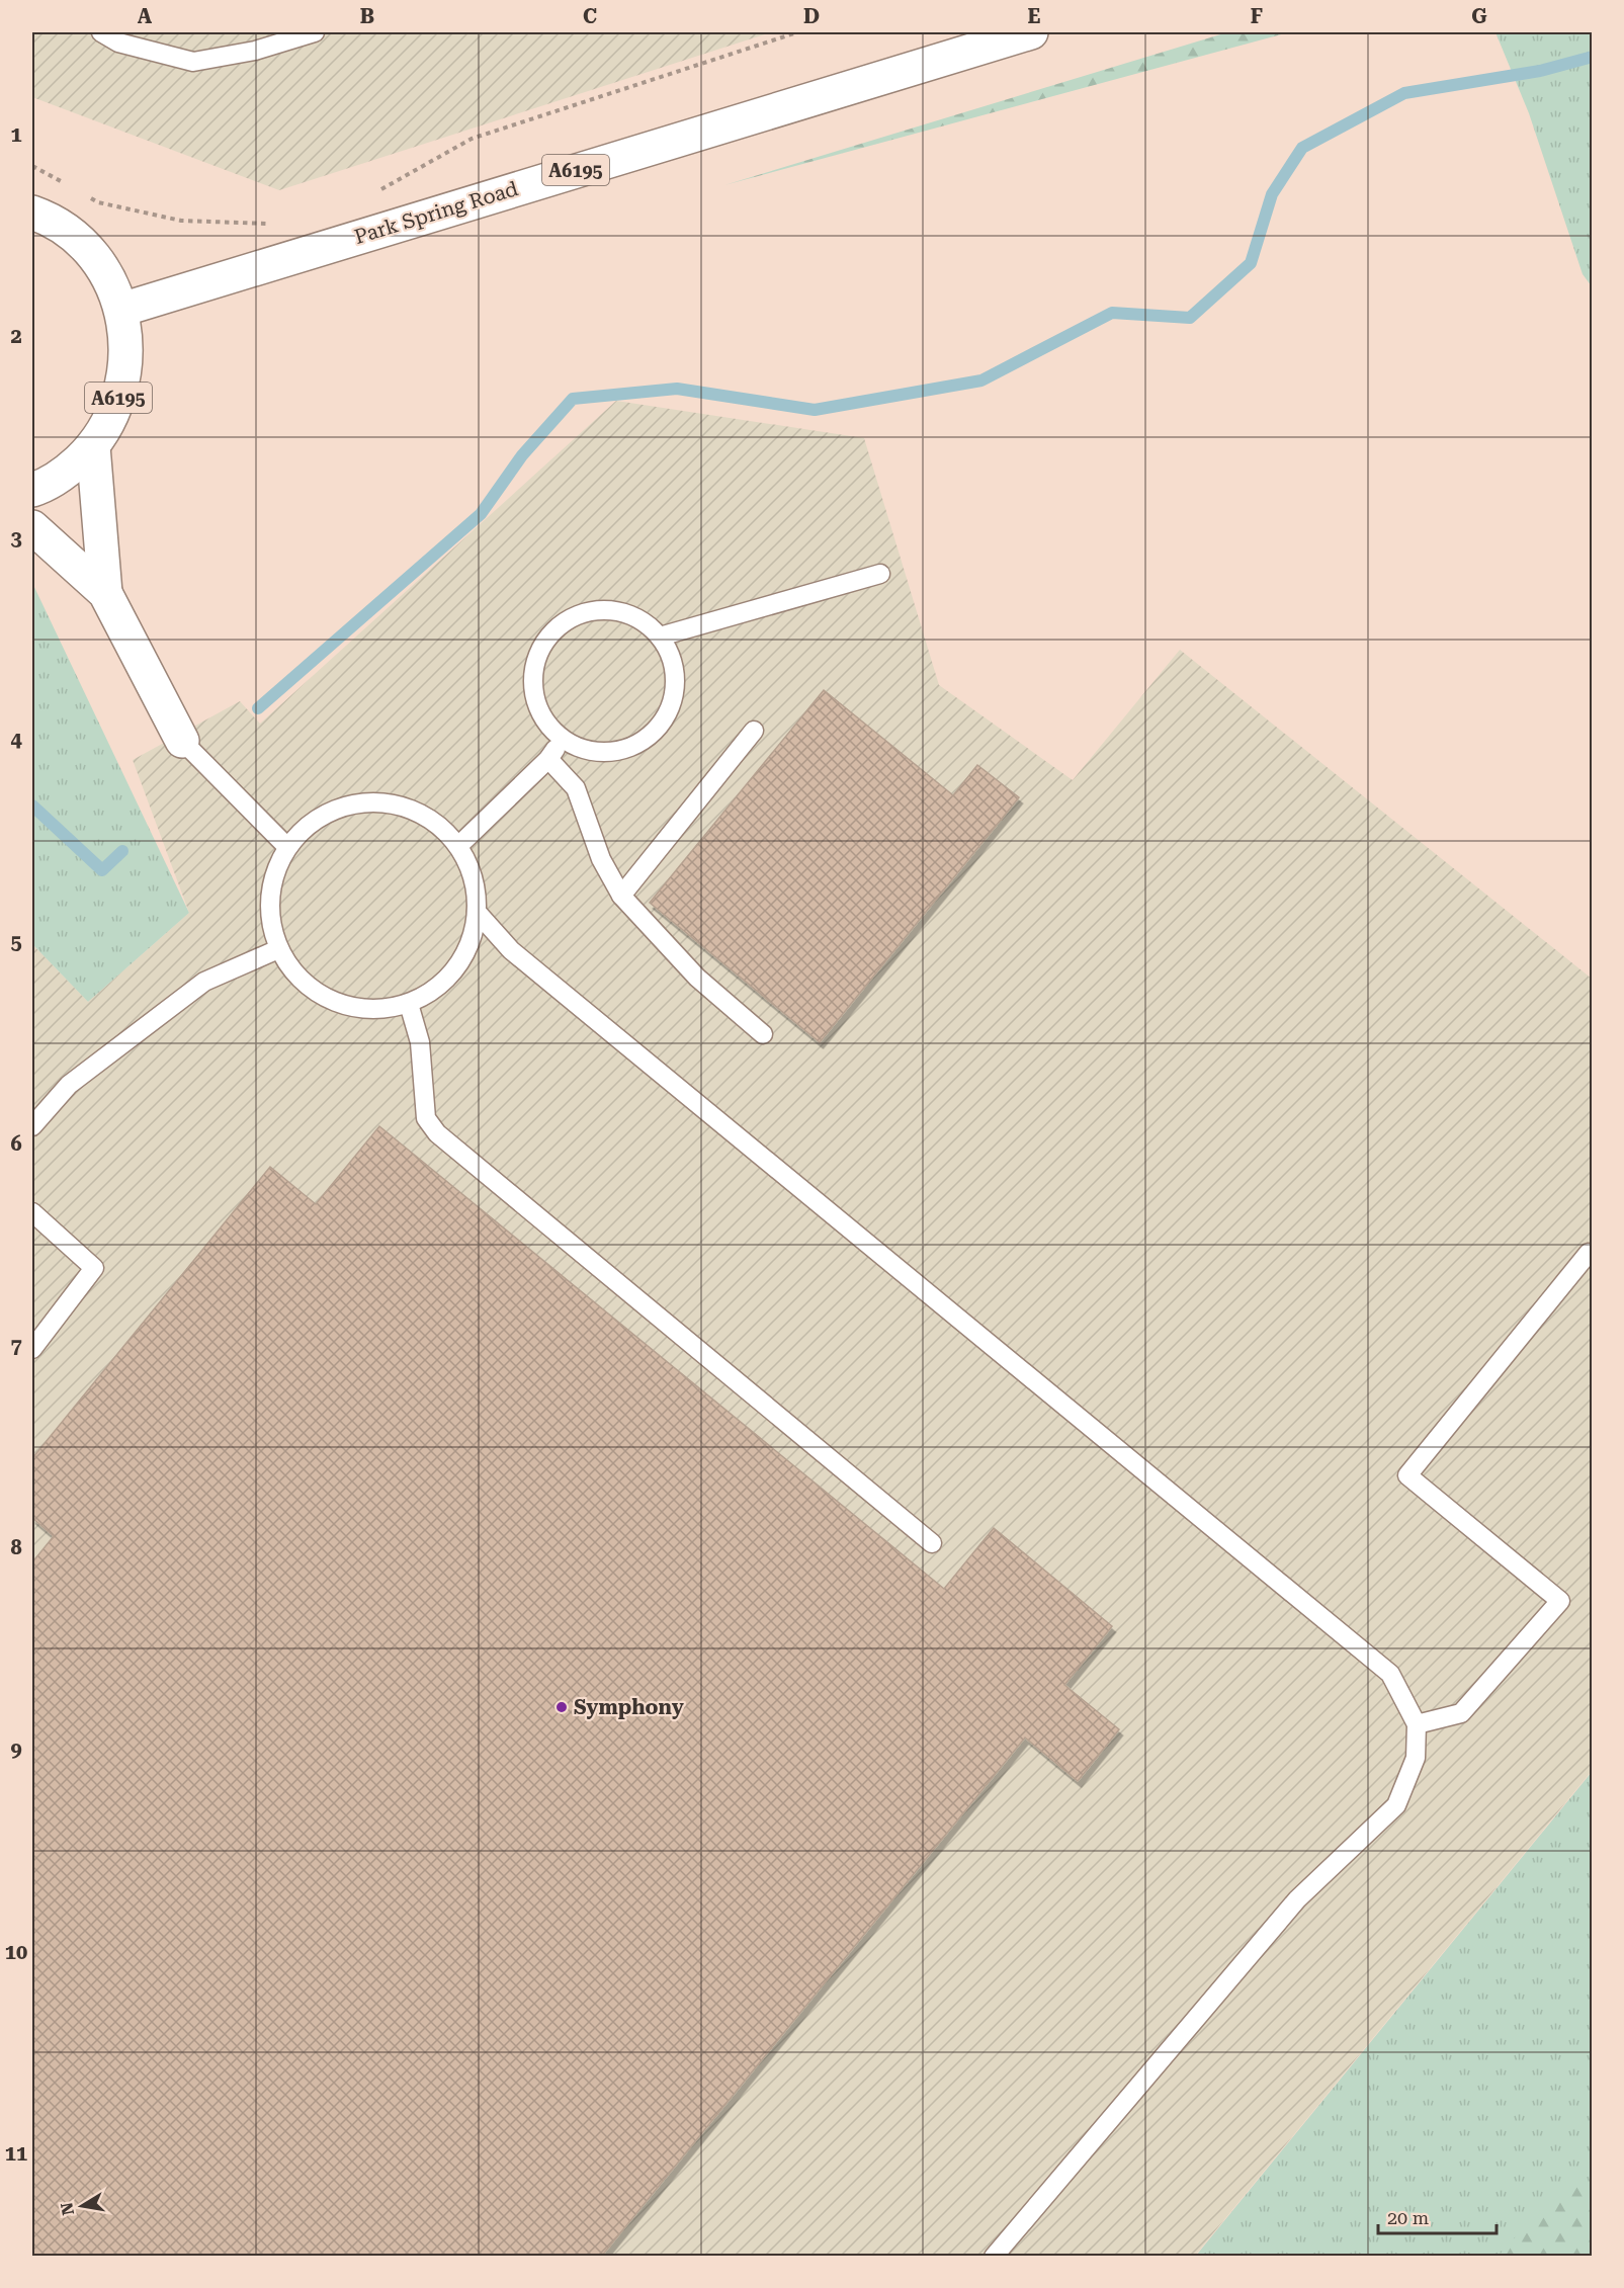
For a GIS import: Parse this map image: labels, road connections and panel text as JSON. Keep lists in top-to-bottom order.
{
  "streets": {
    "main road": ["A6195", "Park Spring Road"]
  },
  "crossings": [
    ["A6195", "Park Spring Road"]
  ],
  "places": ["Symphony"],
  "scale_bar": "20 m",
  "north": "left",
  "grid": {
    "columns": [
      "A",
      "B",
      "C",
      "D",
      "E",
      "F",
      "G"
    ],
    "rows": [
      "1",
      "2",
      "3",
      "4",
      "5",
      "6",
      "7",
      "8",
      "9",
      "10",
      "11"
    ]
  }
}
